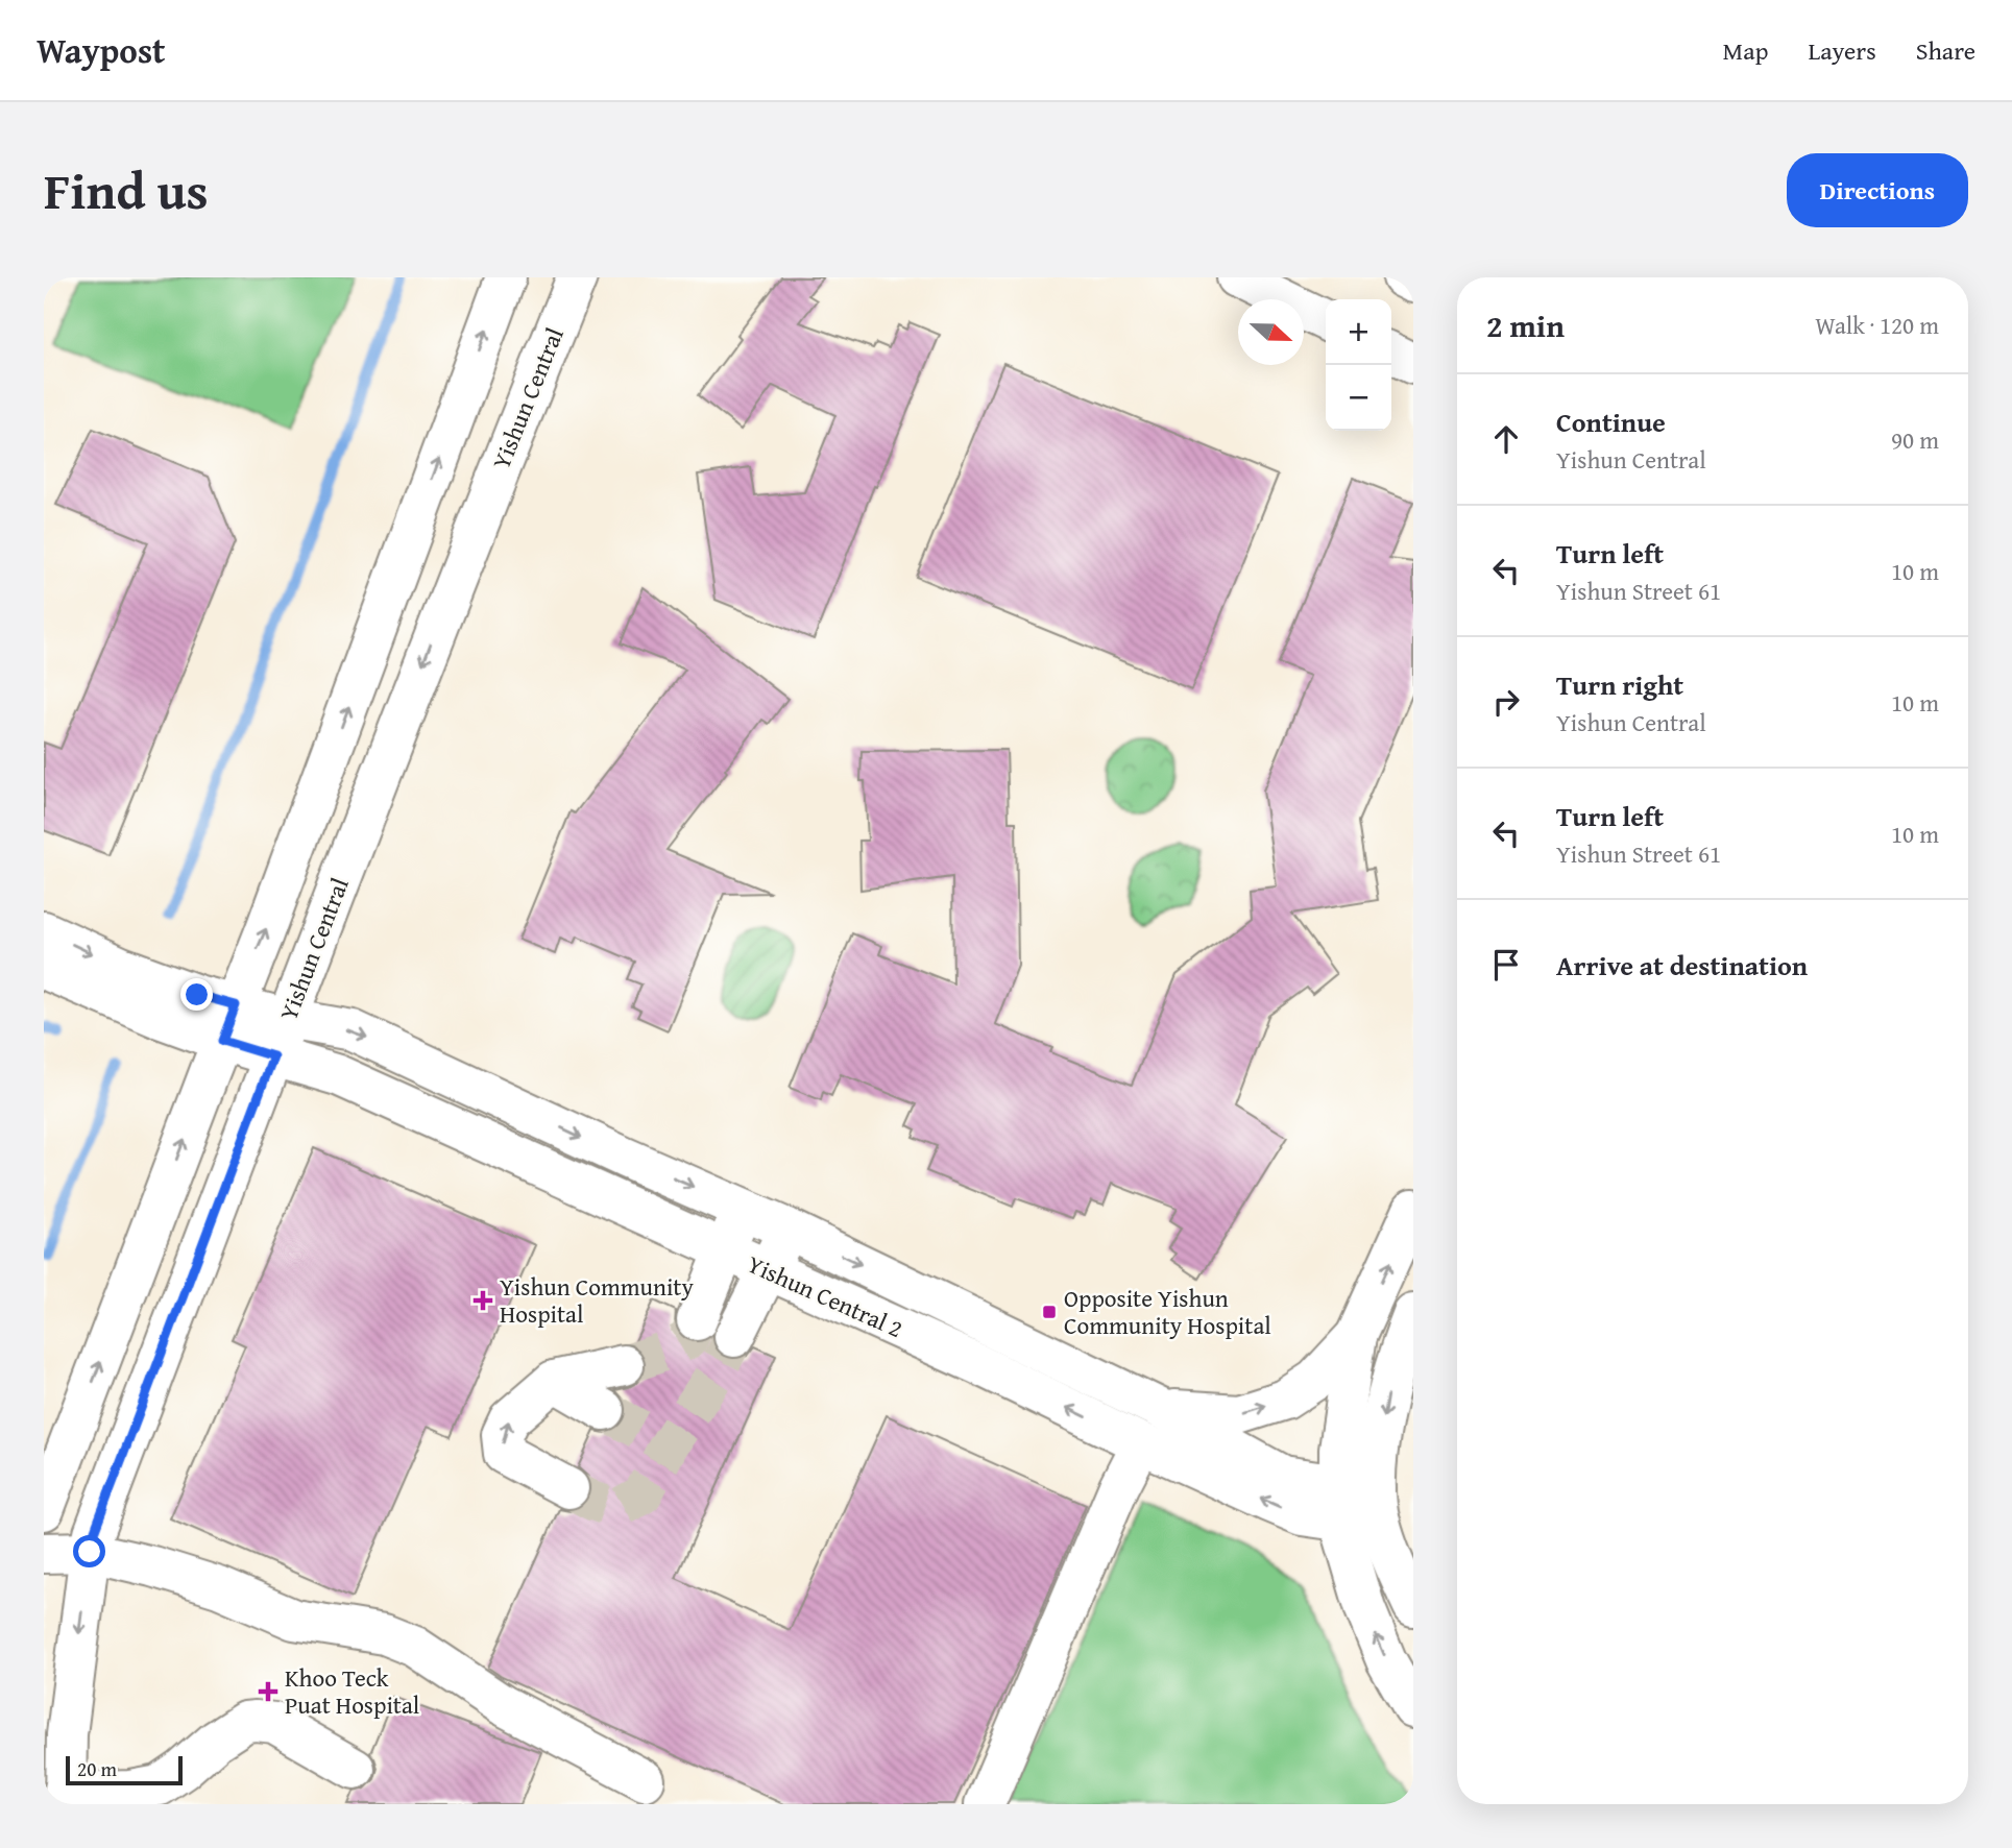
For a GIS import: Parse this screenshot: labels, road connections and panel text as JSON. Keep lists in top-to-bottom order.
{
  "streets": {
    "street": ["Yishun Central", "Yishun Central 2"]
  },
  "crossings": [
    ["Yishun Central", "Yishun Central 2"]
  ],
  "places": {
    "health": ["Yishun Community Hospital", "Khoo Teck Puat Hospital"],
    "transit": ["Opposite Yishun Community Hospital"]
  },
  "scale_bar": "20 m",
  "north": "right",
  "page": {
    "header": "Waypost",
    "nav": ["Map", "Layers", "Share"],
    "title": "Find us",
    "buttons": "Directions",
    "heading": ["2 min", "Walk · 120 m"],
    "map_buttons": ["+", "−"],
    "list": [
      ["Continue", "Yishun Central", "90 m"],
      ["Turn left", "Yishun Street 61", "10 m"],
      ["Turn right", "Yishun Central", "10 m"],
      ["Turn left", "Yishun Street 61", "10 m"],
      "Arrive at destination"
    ],
    "scale": "20 m"
  }
}
